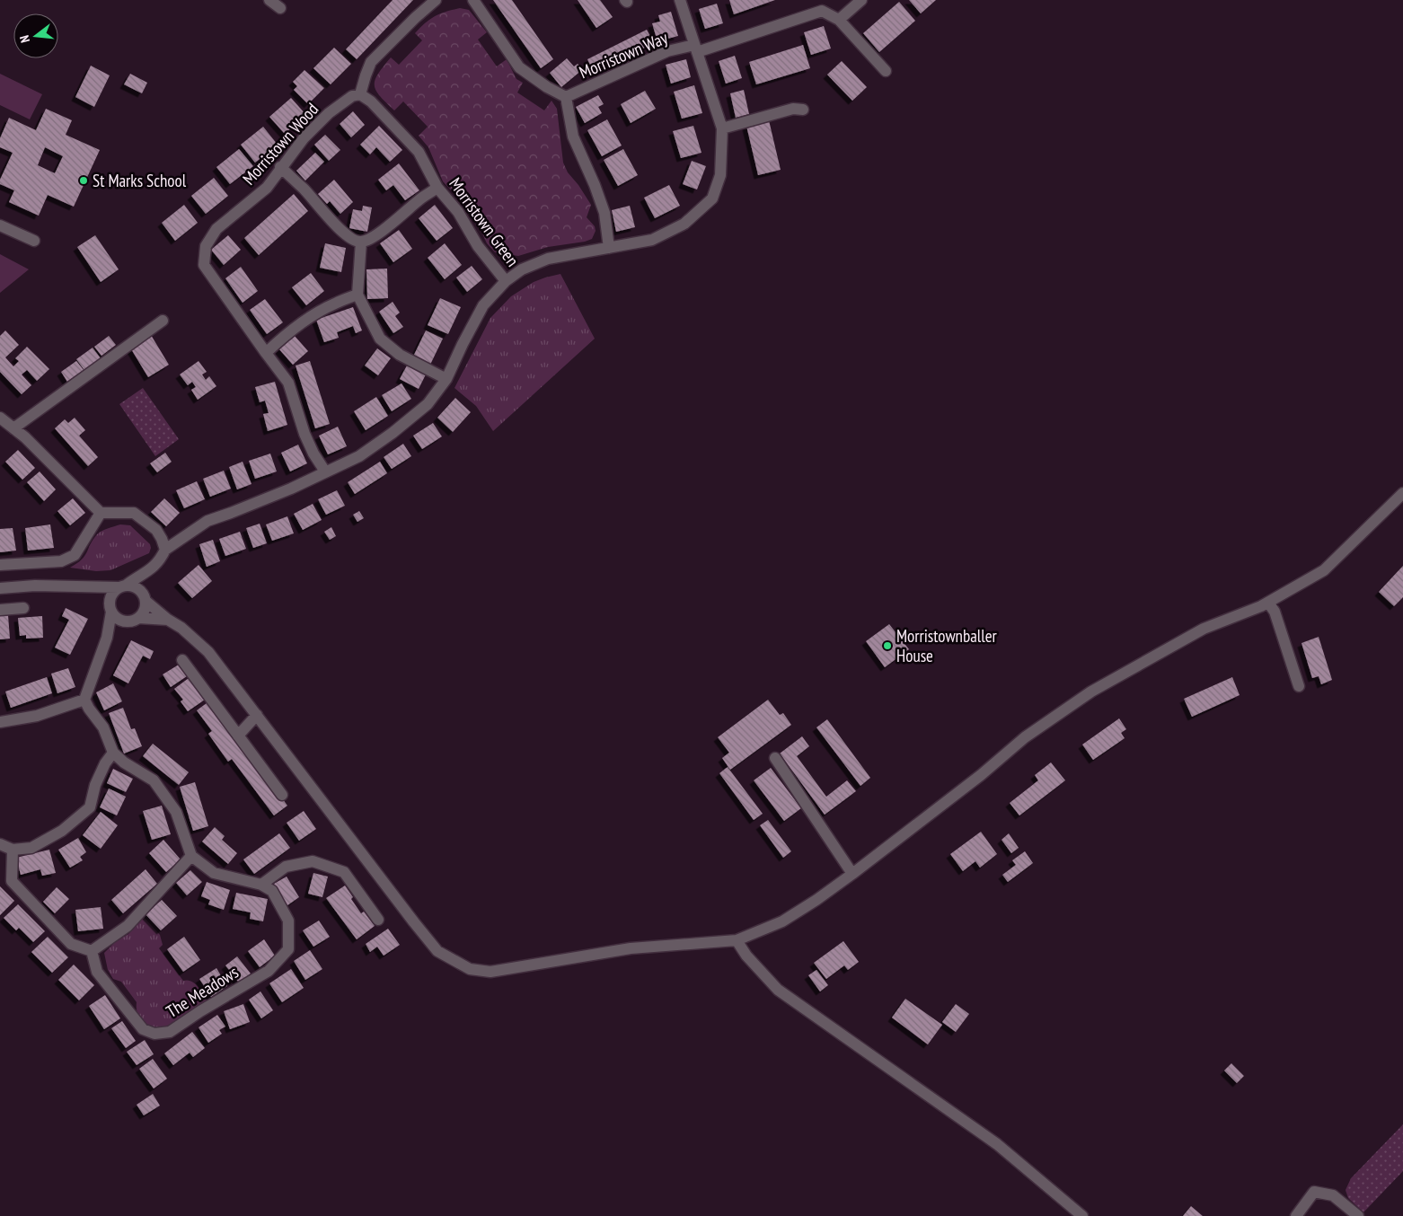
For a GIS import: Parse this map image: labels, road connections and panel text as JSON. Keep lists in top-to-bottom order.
{
  "streets": {
    "street": [
      "Morristown Way",
      "Morristown Wood",
      "Morristown Green",
      "The Meadows"
    ]
  },
  "crossings": [
    ["Morristown Wood", "Morristown Green"]
  ],
  "places": ["St Marks School", "Morristownballer House"],
  "north": "left"
}
